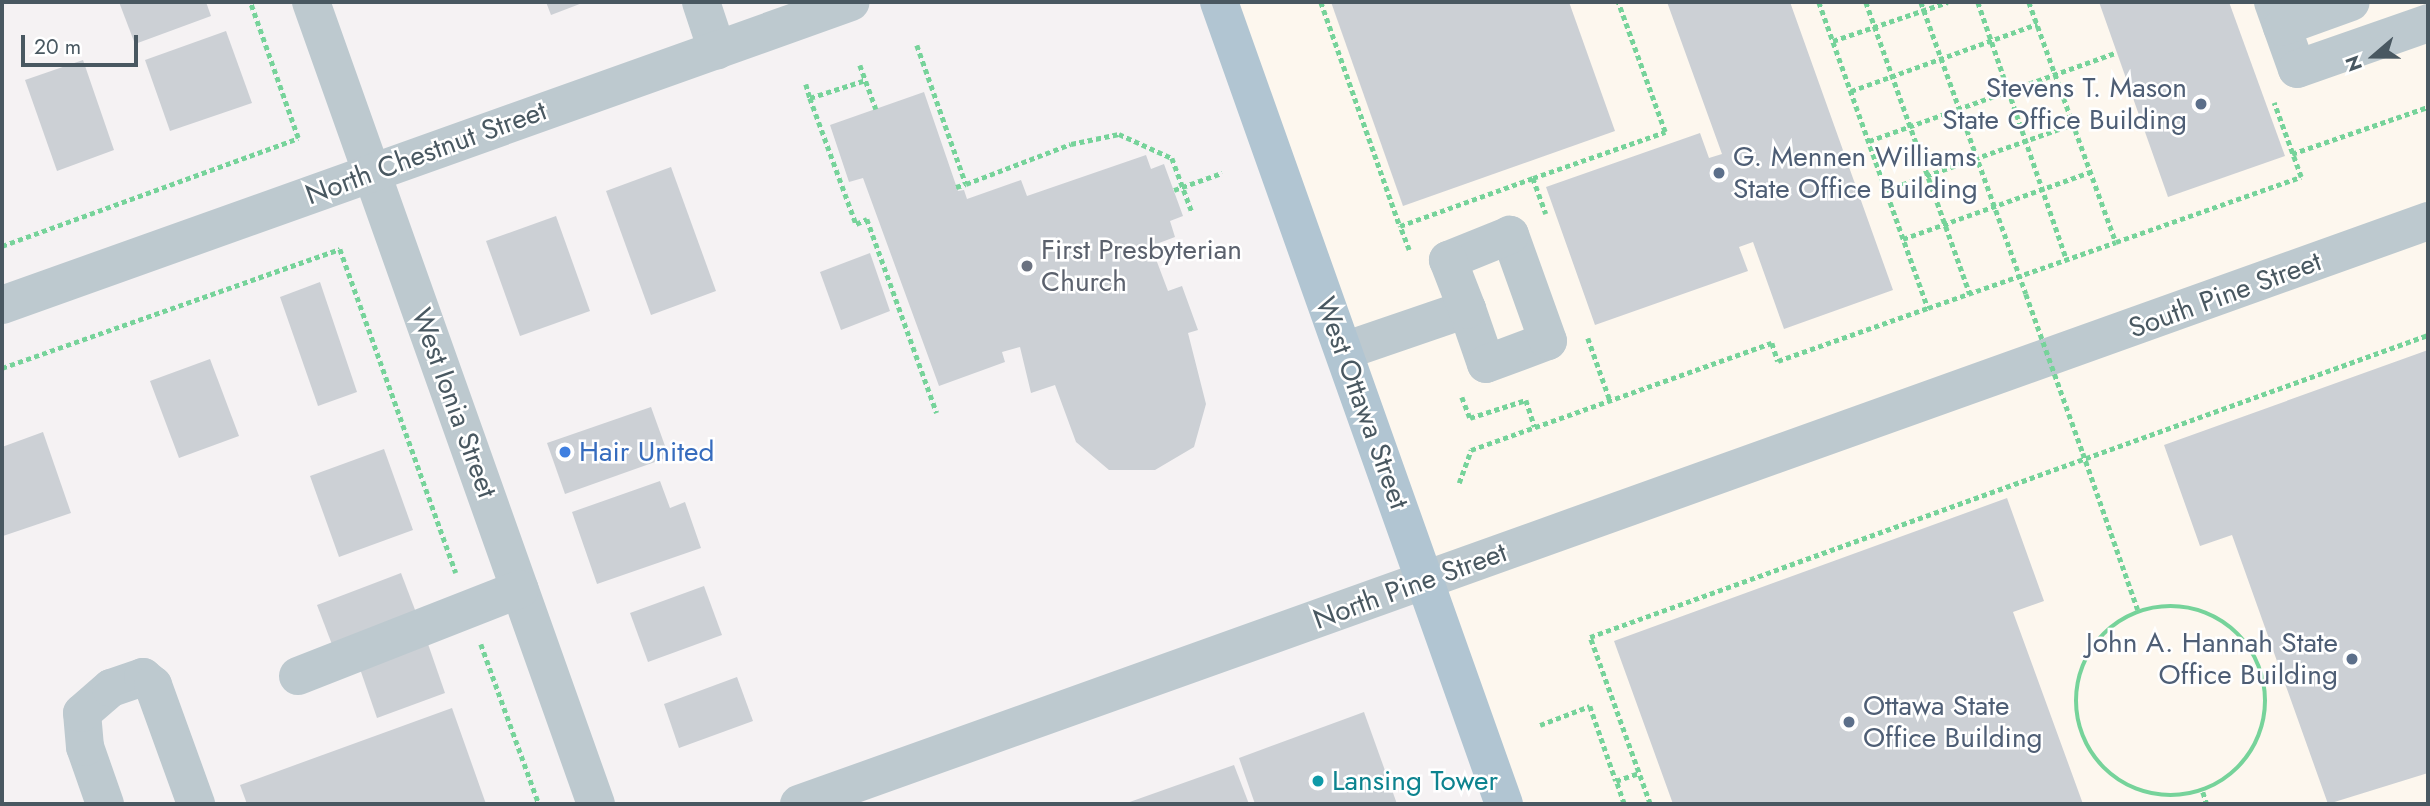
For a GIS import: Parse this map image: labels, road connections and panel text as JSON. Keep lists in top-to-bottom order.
{
  "streets": {
    "main road": ["West Ottawa Street"],
    "street": [
      "North Chestnut Street",
      "South Pine Street",
      "West Ionia Street",
      "North Pine Street"
    ]
  },
  "crossings": [
    ["North Chestnut Street", "West Ionia Street"],
    ["South Pine Street", "North Pine Street"],
    ["West Ottawa Street", "North Pine Street"]
  ],
  "places": [
    "Stevens T. Mason State Office Building",
    "G. Mennen Williams State Office Building",
    "First Presbyterian Church",
    "Hair United",
    "John A. Hannah State Office Building",
    "Ottawa State Office Building",
    "Lansing Tower"
  ],
  "scale_bar": "20 m",
  "north": "left"
}
